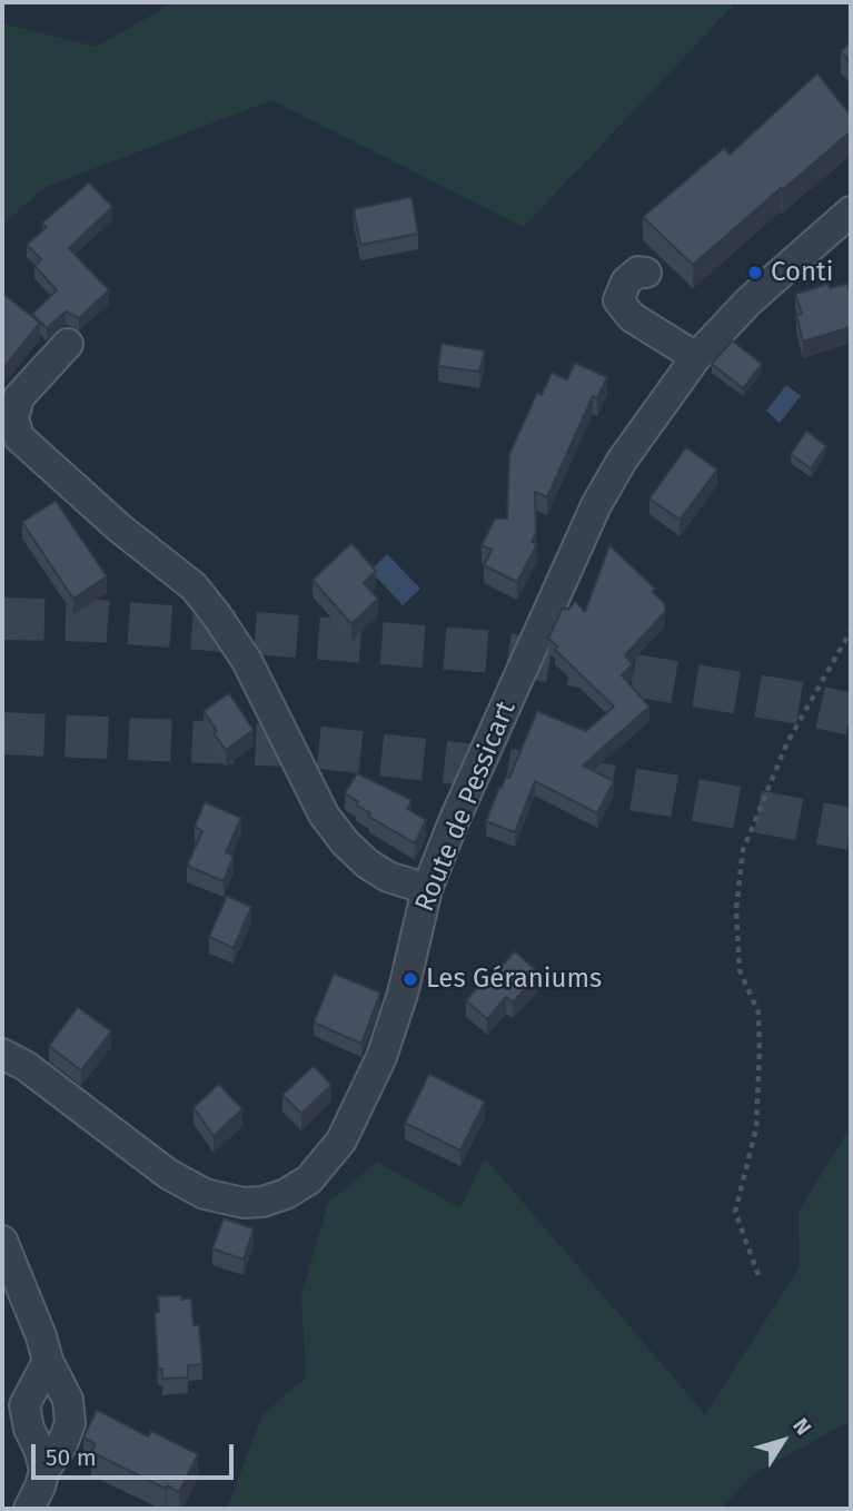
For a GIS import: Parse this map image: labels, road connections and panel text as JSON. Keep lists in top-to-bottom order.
{
  "streets": {
    "street": ["Route de Pessicart"]
  },
  "places": ["Conti", "Les Géraniums"],
  "scale_bar": "50 m",
  "north": "top right"
}
